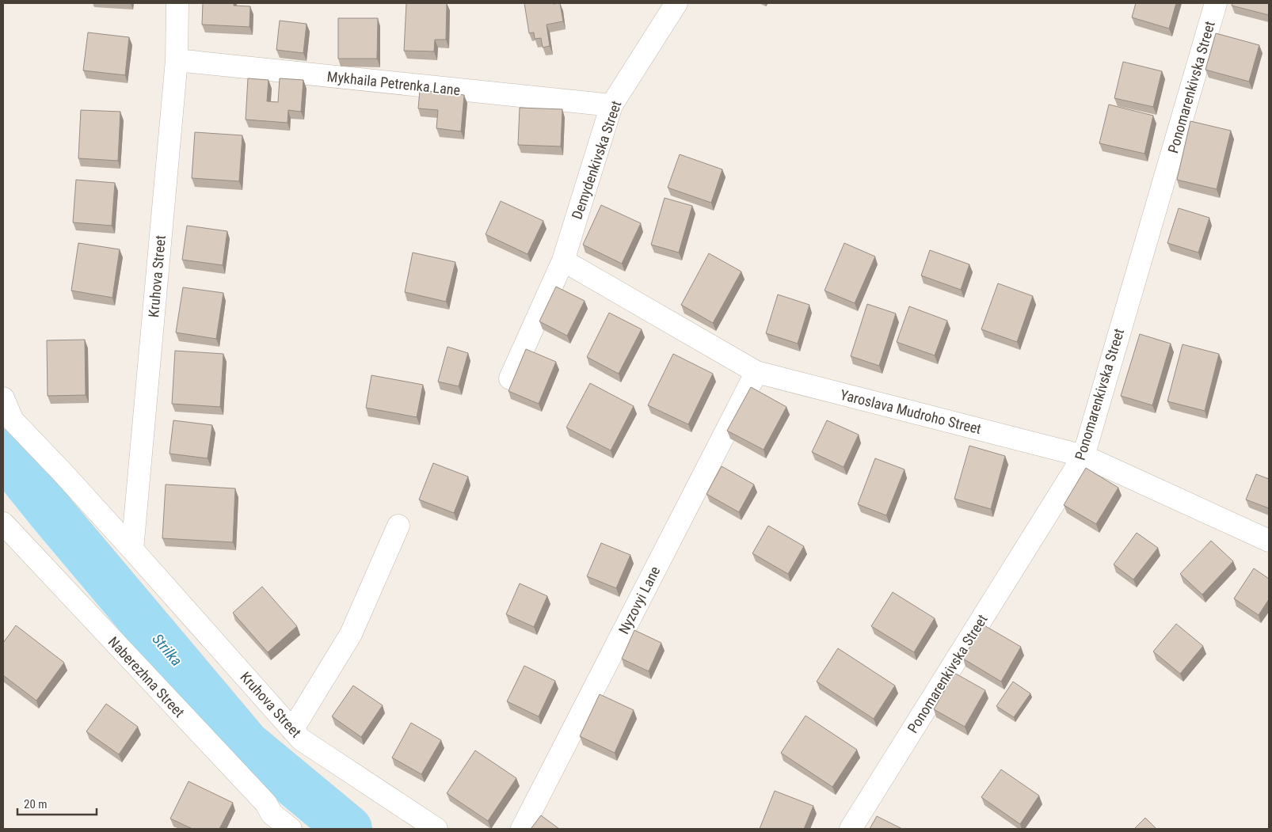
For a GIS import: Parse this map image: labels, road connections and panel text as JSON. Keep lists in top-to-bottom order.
{
  "streets": {
    "street": [
      "Mykhaila Petrenka Lane",
      "Ponomarenkivska Street",
      "Demydenkivska Street",
      "Kruhova Street",
      "Yaroslava Mudroho Street",
      "Nyzovyi Lane",
      "Naberezhna Street"
    ]
  },
  "crossings": [
    ["Mykhaila Petrenka Lane", "Demydenkivska Street"],
    ["Mykhaila Petrenka Lane", "Kruhova Street"],
    ["Ponomarenkivska Street", "Yaroslava Mudroho Street"],
    ["Demydenkivska Street", "Yaroslava Mudroho Street"],
    ["Yaroslava Mudroho Street", "Nyzovyi Lane"]
  ],
  "water": ["Strilka"],
  "scale_bar": "20 m"
}
